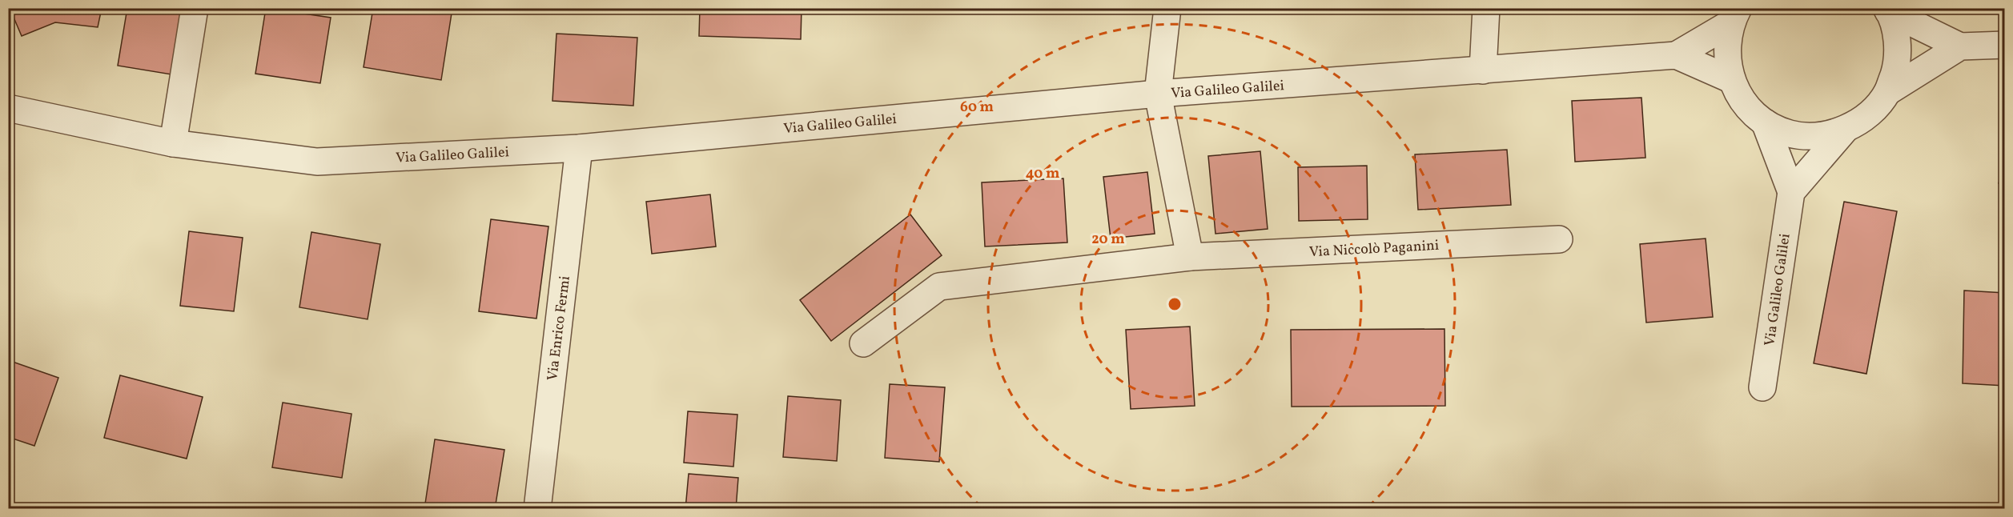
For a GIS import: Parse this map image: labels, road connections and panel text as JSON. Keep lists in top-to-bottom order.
{
  "streets": {
    "street": ["Via Galileo Galilei", "Via Niccolò Paganini", "Via Enrico Fermi"]
  },
  "crossings": [
    ["Via Galileo Galilei", "Via Enrico Fermi"]
  ],
  "rings": ["60 m", "40 m", "20 m"]
}
